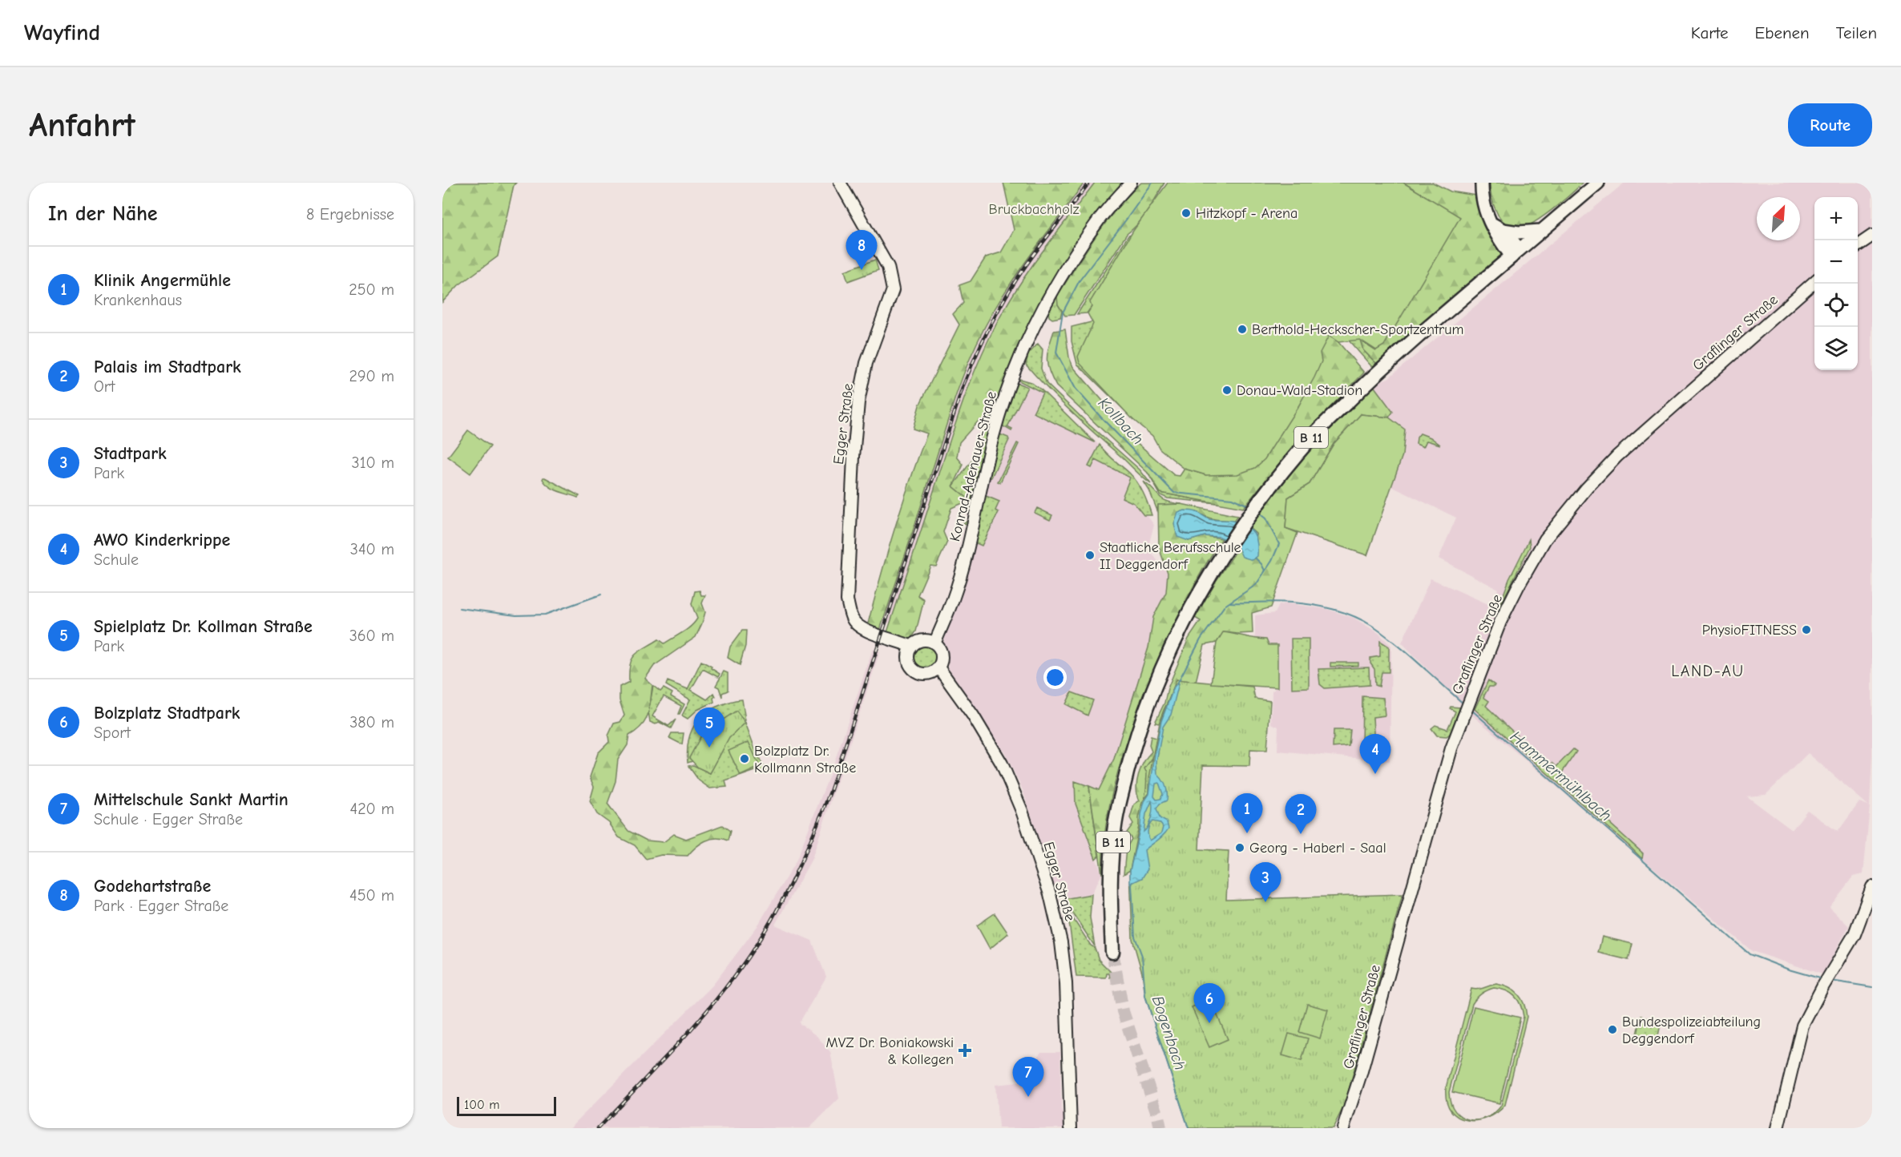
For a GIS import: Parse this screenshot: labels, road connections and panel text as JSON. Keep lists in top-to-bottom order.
{
  "streets": {
    "highway": ["B 11"],
    "street": ["Graflinger Straße", "Egger Straße", "Konrad-Adenauer-Straße"]
  },
  "crossings": [
    ["Egger Straße", "Konrad-Adenauer-Straße"]
  ],
  "districts": ["LAND-AU"],
  "water": ["Kollbach", "Hammermühlbach", "Bogenbach"],
  "parks": ["Bruckbachholz"],
  "places": {
    "other": [
      "Hitzkopf - Arena",
      "Berthold-Heckscher-Sportzentrum",
      "Donau-Wald-Stadion",
      "Staatliche Berufsschule II Deggendorf",
      "PhysioFITNESS",
      "Bolzplatz Dr. Kollmann Straße",
      "Georg - Haberl - Saal",
      "Bundespolizeiabteilung Deggendorf"
    ],
    "health": ["MVZ Dr. Boniakowski & Kollegen"]
  },
  "scale_bar": "100 m",
  "north": "top right",
  "page": {
    "header": "Wayfind",
    "nav": ["Karte", "Ebenen", "Teilen"],
    "buttons": "Route",
    "title": "Anfahrt",
    "heading": ["In der Nähe", "8 Ergebnisse"],
    "map_buttons": ["+", "−"],
    "pins": [
      "8",
      "5",
      "4",
      "1",
      "2",
      "3",
      "6",
      "7"
    ],
    "list": [
      {
        "mark": "1",
        "name": "Klinik Angermühle",
        "note": "Krankenhaus",
        "value": "250 m"
      },
      {
        "mark": "2",
        "name": "Palais im Stadtpark",
        "note": "Ort",
        "value": "290 m"
      },
      {
        "mark": "3",
        "name": "Stadtpark",
        "note": "Park",
        "value": "310 m"
      },
      {
        "mark": "4",
        "name": "AWO Kinderkrippe",
        "note": "Schule",
        "value": "340 m"
      },
      {
        "mark": "5",
        "name": "Spielplatz Dr. Kollman Straße",
        "note": "Park",
        "value": "360 m"
      },
      {
        "mark": "6",
        "name": "Bolzplatz Stadtpark",
        "note": "Sport",
        "value": "380 m"
      },
      {
        "mark": "7",
        "name": "Mittelschule Sankt Martin",
        "note": "Schule · Egger Straße",
        "value": "420 m"
      },
      {
        "mark": "8",
        "name": "Godehartstraße",
        "note": "Park · Egger Straße",
        "value": "450 m"
      }
    ],
    "scale": "100 m"
  }
}
